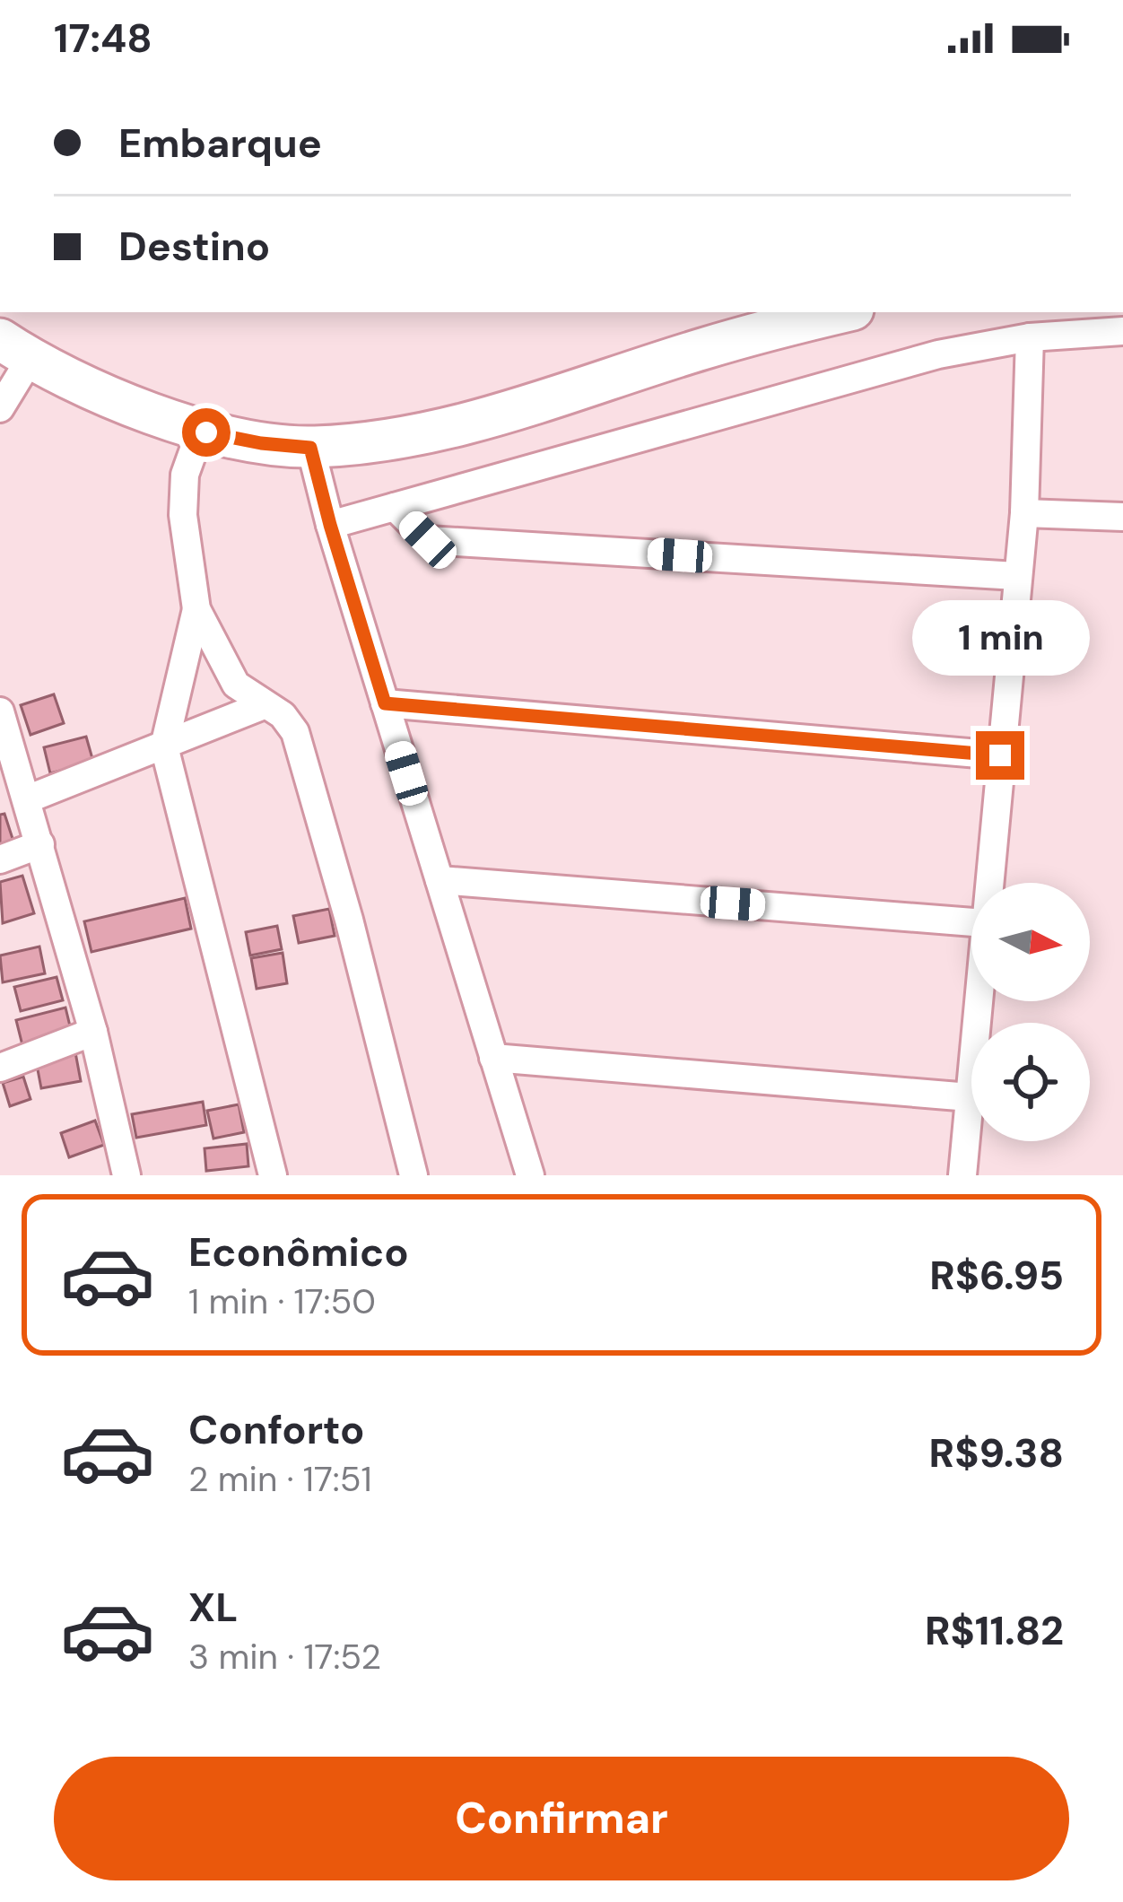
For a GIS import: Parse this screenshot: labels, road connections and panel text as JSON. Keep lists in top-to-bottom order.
{
  "north": "right",
  "page": {
    "status": "17:48",
    "banner": ["Embarque", "Destino"],
    "bubble": "1 min",
    "list": [
      {
        "name": "Econômico",
        "note": "1 min · 17:50",
        "value": "R$6.95"
      },
      {
        "name": "Conforto",
        "note": "2 min · 17:51",
        "value": "R$9.38"
      },
      {
        "name": "XL",
        "note": "3 min · 17:52",
        "value": "R$11.82"
      }
    ],
    "buttons": "Confirmar"
  }
}
